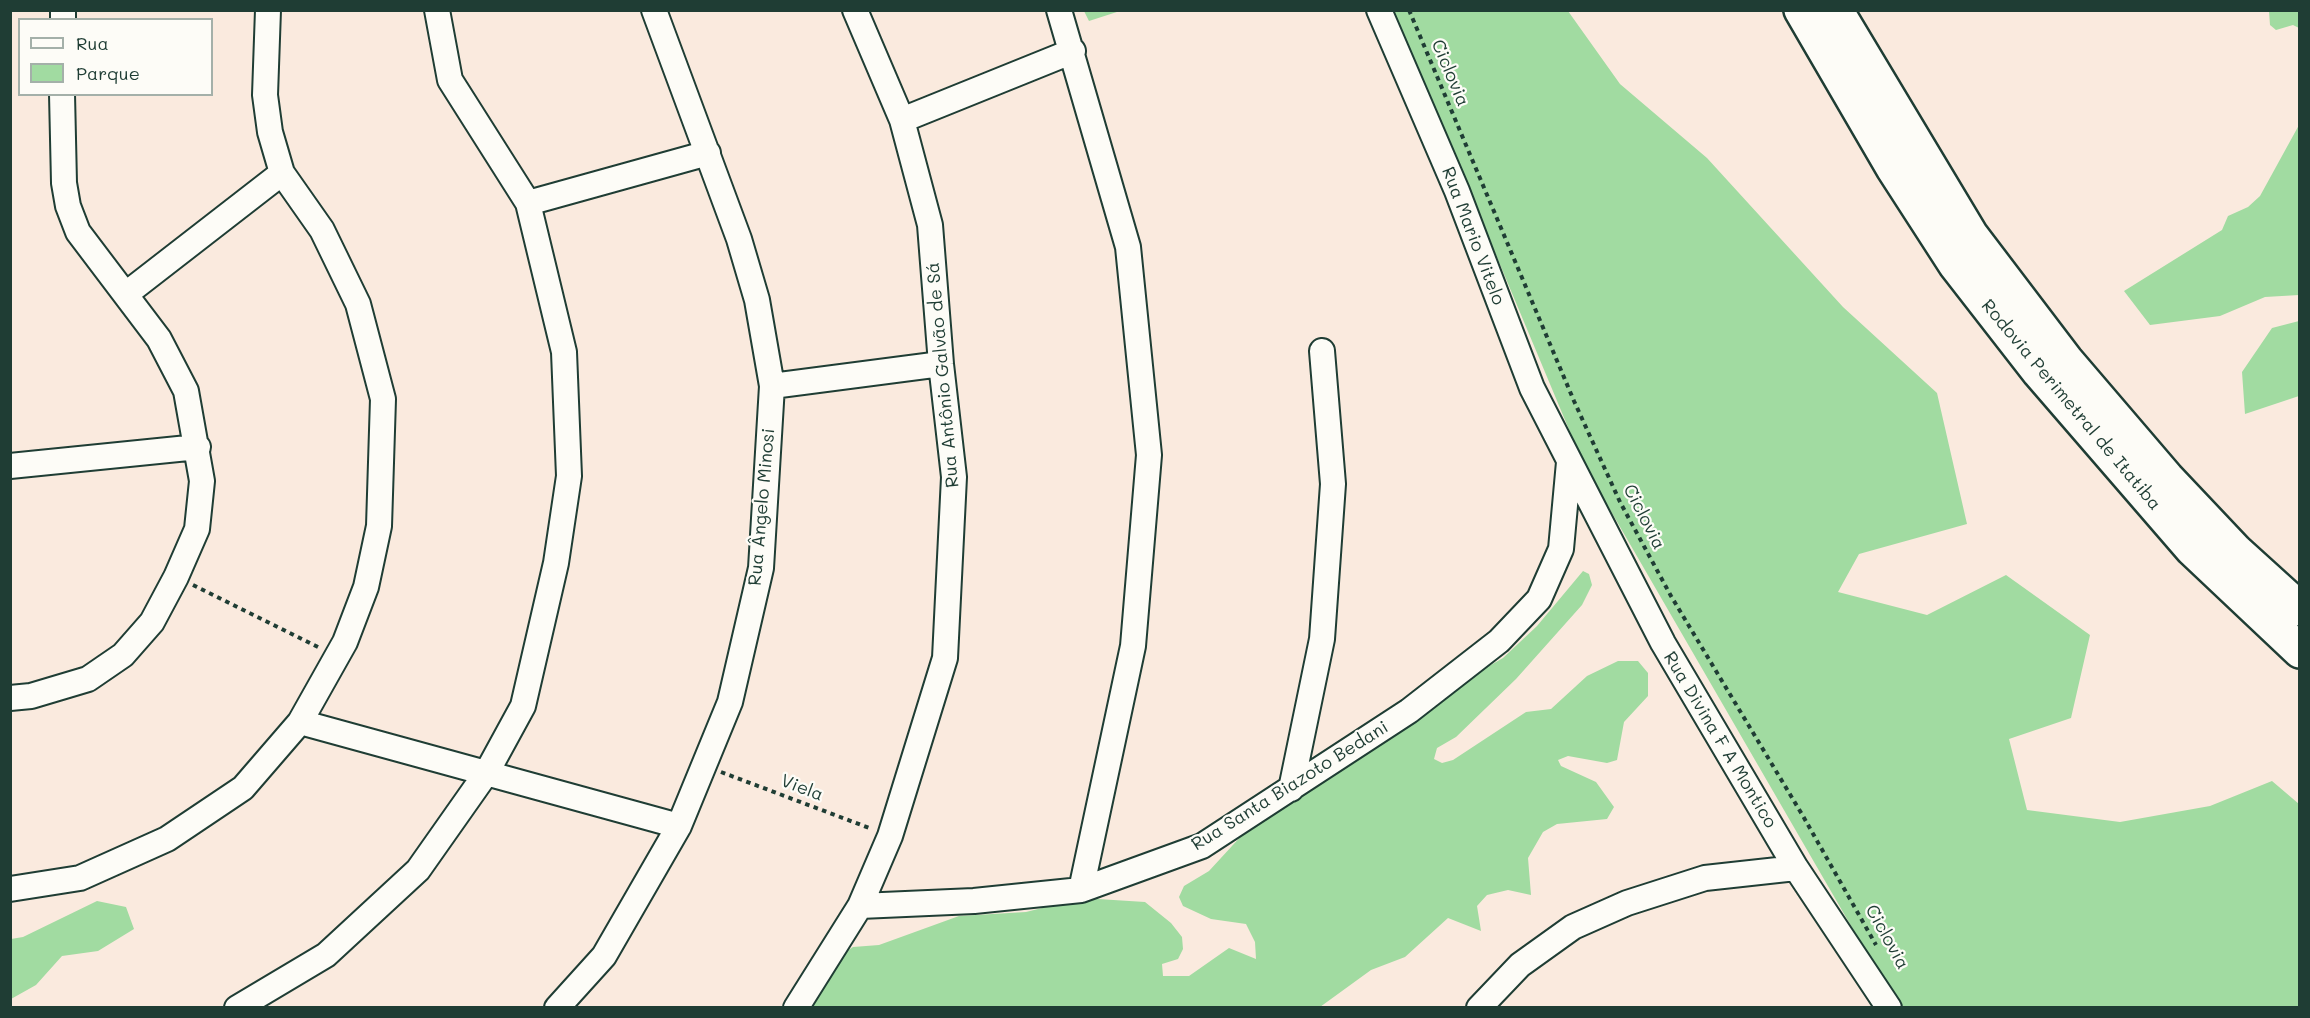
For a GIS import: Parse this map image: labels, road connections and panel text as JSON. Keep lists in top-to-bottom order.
{
  "streets": {
    "highway": ["Rodovia Perimetral de Itatiba"],
    "street": [
      "Rua Mario Vitelo",
      "Rua Antônio Galvão de Sá",
      "Rua Ângelo Minosi",
      "Rua Divina F A Montico",
      "Rua Santa Biazoto Bedani"
    ],
    "path": ["Ciclovia", "Viela"]
  },
  "crossings": [
    ["Rua Mario Vitelo", "Rua Divina F A Montico"],
    ["Rua Mario Vitelo", "Rua Santa Biazoto Bedani"],
    ["Rua Antônio Galvão de Sá", "Rua Santa Biazoto Bedani"],
    ["Rua Antônio Galvão de Sá", "Viela"],
    ["Rua Ângelo Minosi", "Viela"],
    ["Rua Divina F A Montico", "Rua Santa Biazoto Bedani"]
  ],
  "legend": ["Rua", "Parque"]
}
